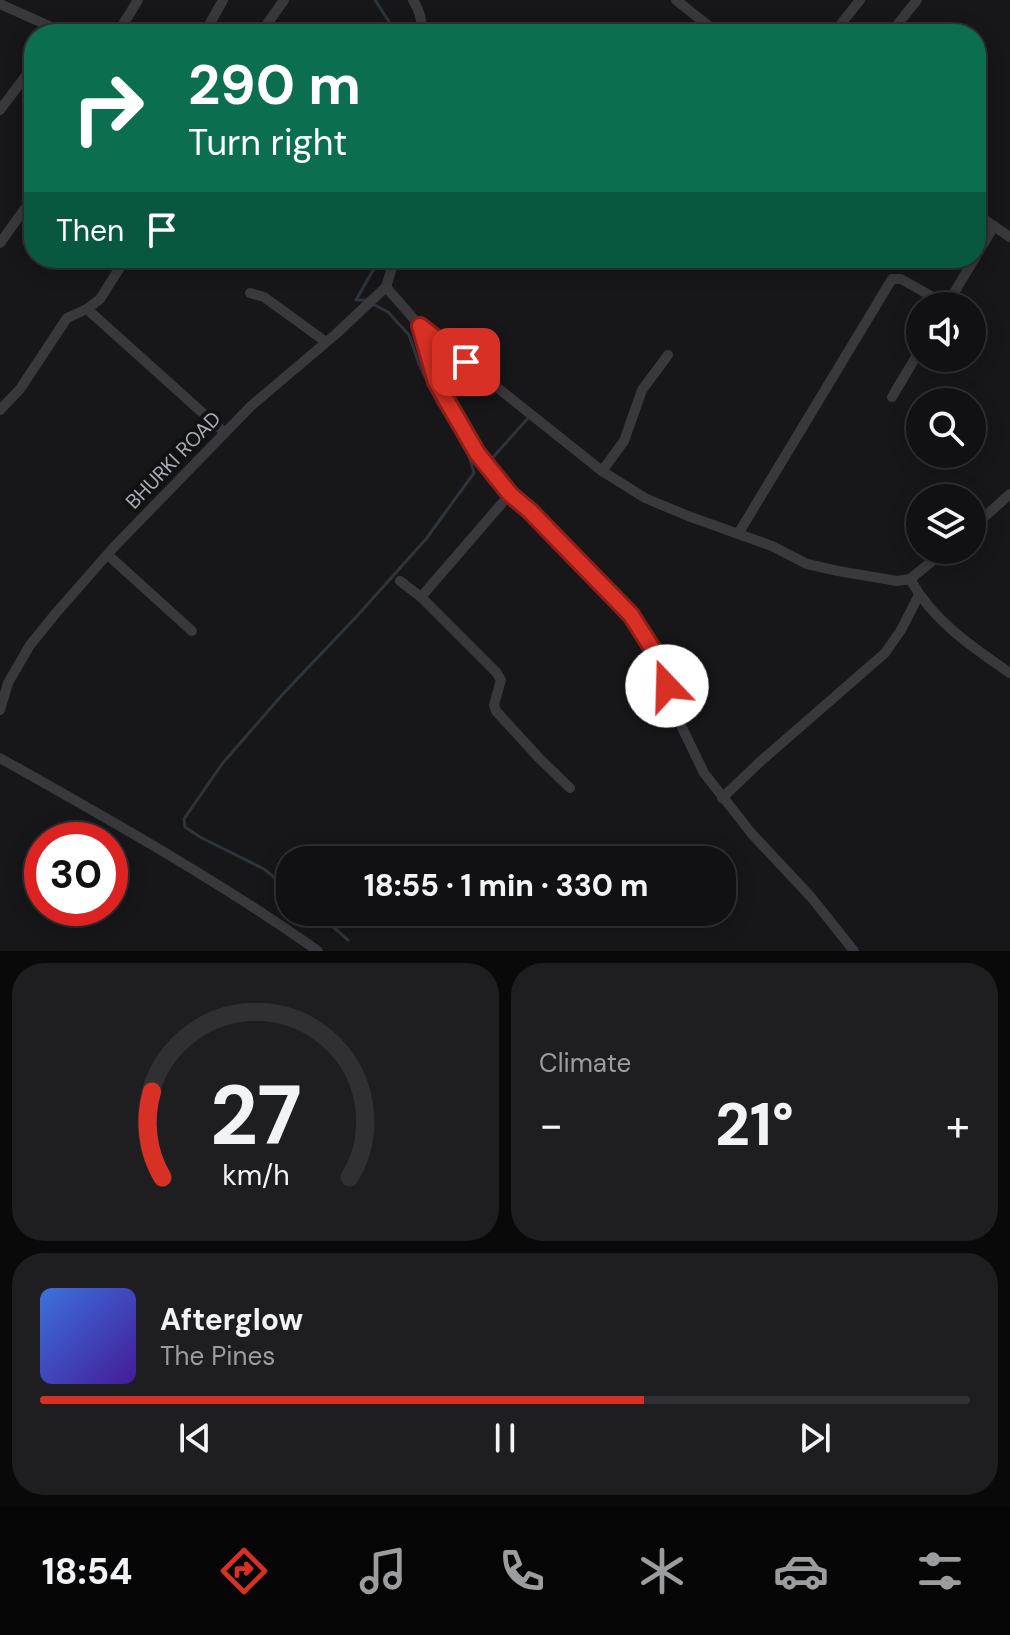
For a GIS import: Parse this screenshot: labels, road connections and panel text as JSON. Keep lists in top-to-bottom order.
{
  "streets": {
    "street": ["BHURKI ROAD"]
  },
  "page": {
    "turn": ["290 m", "Turn right"],
    "then": "Then",
    "limit": "30",
    "trip": "18:55 · 1 min · 330 m",
    "tile": "Climate",
    "heat": ["−", "21°", "+"],
    "song": ["Afterglow", "The Pines"],
    "tabs": "18:54",
    "gauge": ["27", "km/h"]
  }
}
